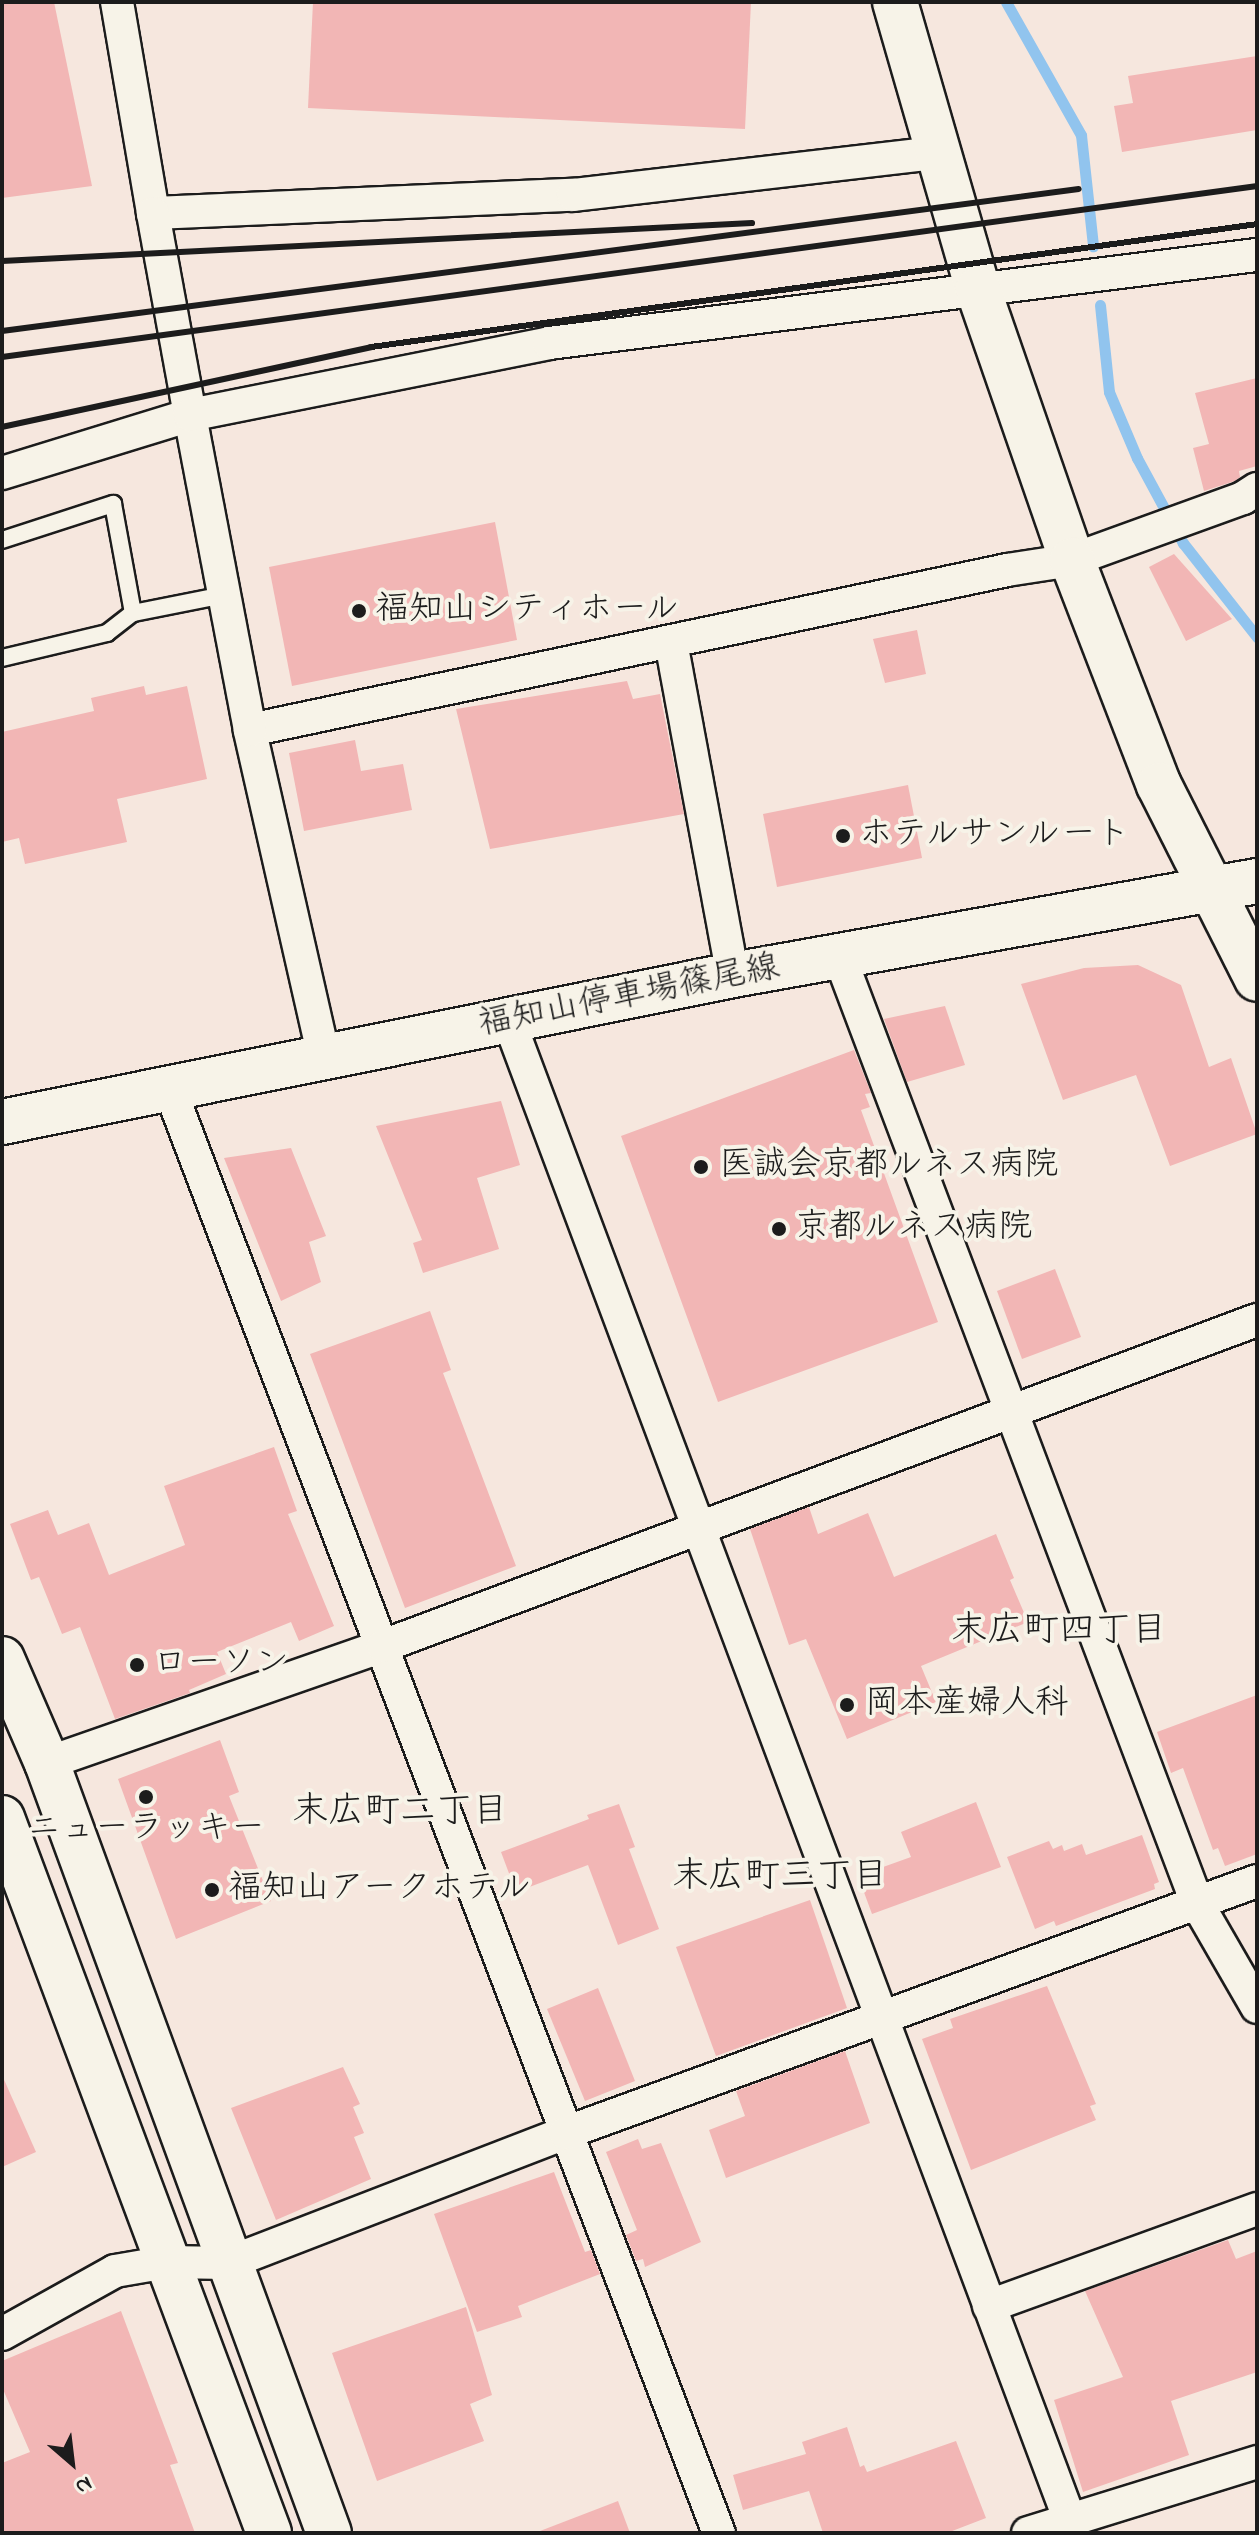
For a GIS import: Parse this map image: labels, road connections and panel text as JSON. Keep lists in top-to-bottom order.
{
  "streets": {
    "street": ["福知山停車場篠尾線"]
  },
  "districts": ["末広町四丁目", "末広町二丁目", "末広町三丁目"],
  "places": [
    "福知山シティホール",
    "ホテルサンルート",
    "医誠会京都ルネス病院",
    "京都ルネス病院",
    "ローソン",
    "岡本産婦人科",
    "ニューラッキー",
    "福知山アークホテル"
  ],
  "north": "bottom right"
}
